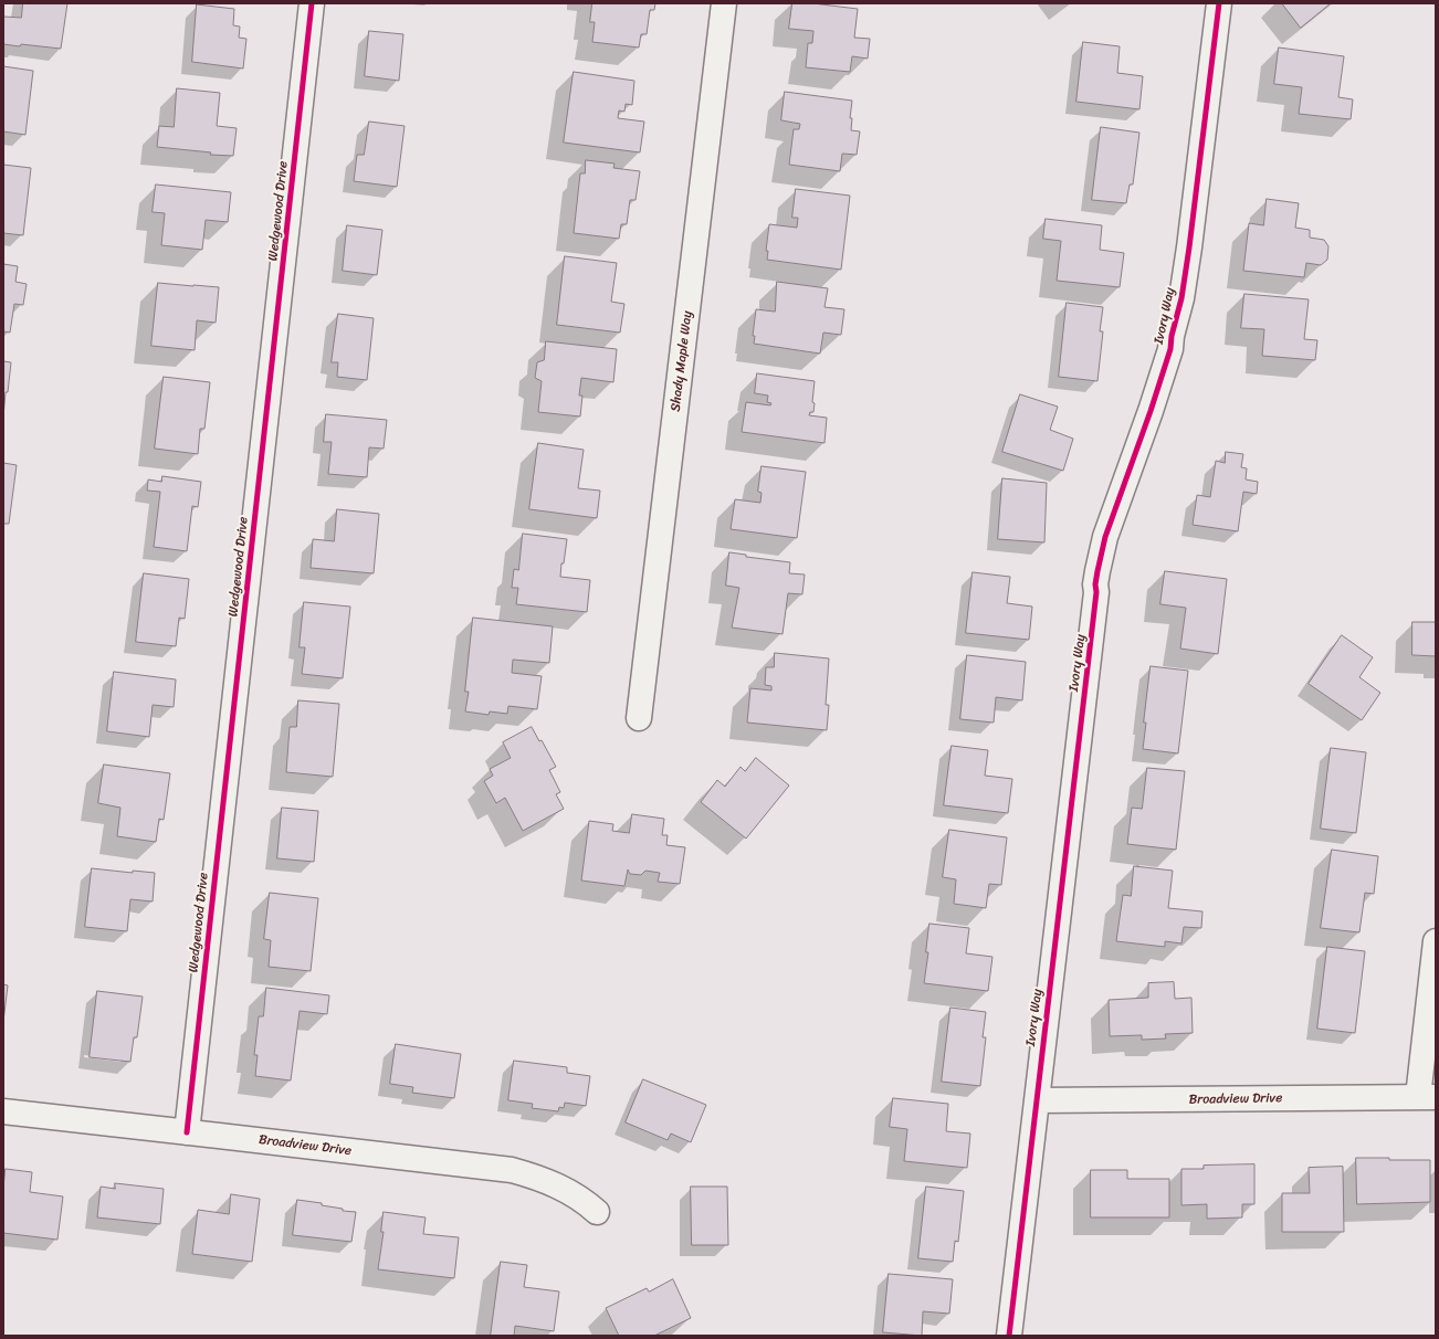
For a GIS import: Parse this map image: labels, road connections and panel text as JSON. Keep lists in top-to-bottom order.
{
  "streets": {
    "street": [
      "Wedgewood Drive",
      "Ivory Way",
      "Shady Maple Way",
      "Broadview Drive"
    ]
  },
  "crossings": [
    ["Wedgewood Drive", "Broadview Drive"],
    ["Ivory Way", "Broadview Drive"]
  ]
}
